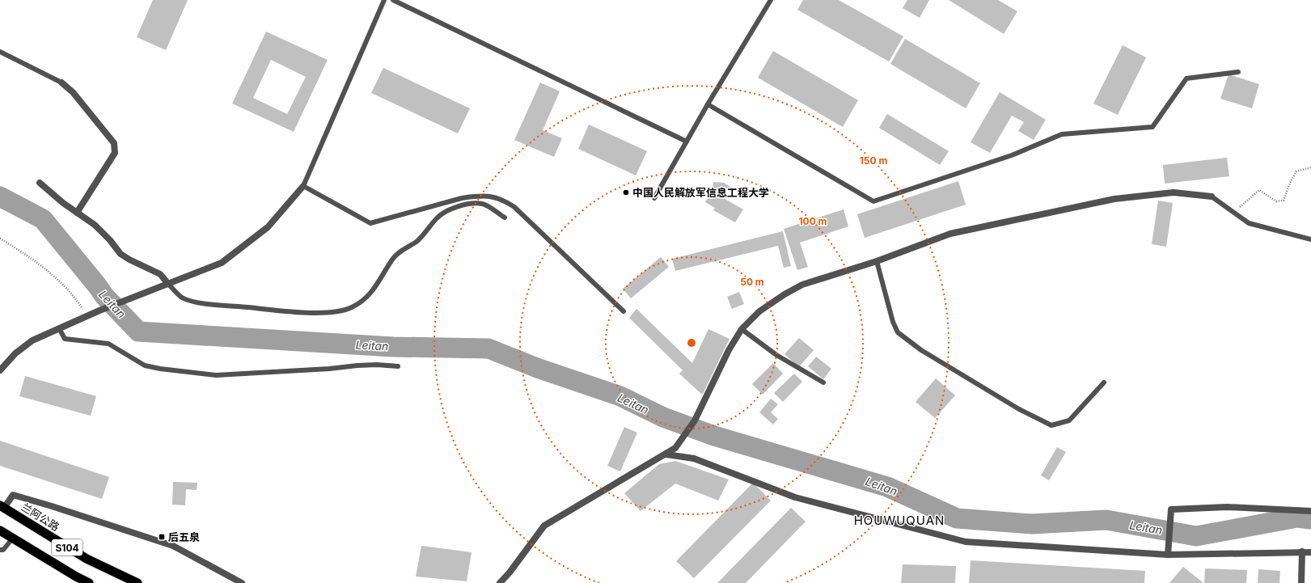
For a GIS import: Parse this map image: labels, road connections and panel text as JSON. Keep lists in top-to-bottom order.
{
  "streets": {
    "highway": ["兰阿公路", "S104"]
  },
  "districts": ["HOUWUQUAN"],
  "water": ["Leitan"],
  "places": {
    "other": ["中国人民解放军信息工程大学"],
    "transit": ["后五泉"]
  },
  "rings": ["150 m", "100 m", "50 m"]
}
